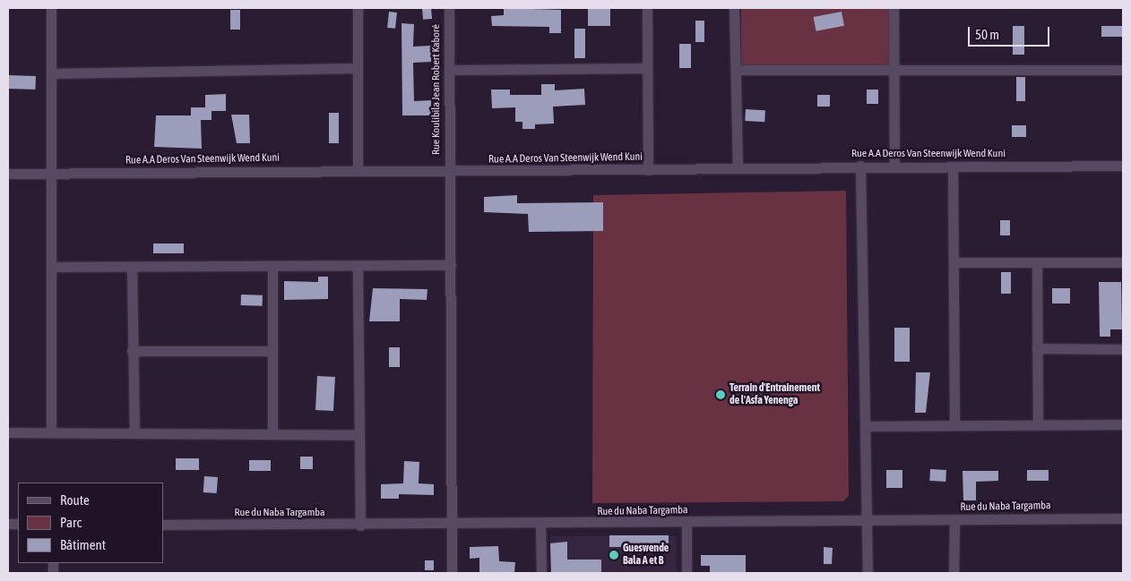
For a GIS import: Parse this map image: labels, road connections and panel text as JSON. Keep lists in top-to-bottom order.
{
  "streets": {
    "street": ["Rue Koulibila Jean Robert Kaboré", "Rue A.A Deros Van Steenwijk Wend Kuni", "Rue du Naba Targamba"]
  },
  "crossings": [
    ["Rue Koulibila Jean Robert Kaboré", "Rue A.A Deros Van Steenwijk Wend Kuni"],
    ["Rue Koulibila Jean Robert Kaboré", "Rue du Naba Targamba"]
  ],
  "places": ["Terrain d'Entrainement de l'Asfa Yenenga", "Gueswende Bala A et B"],
  "legend": ["Route", "Parc", "Bâtiment"],
  "scale_bar": "50 m"
}
